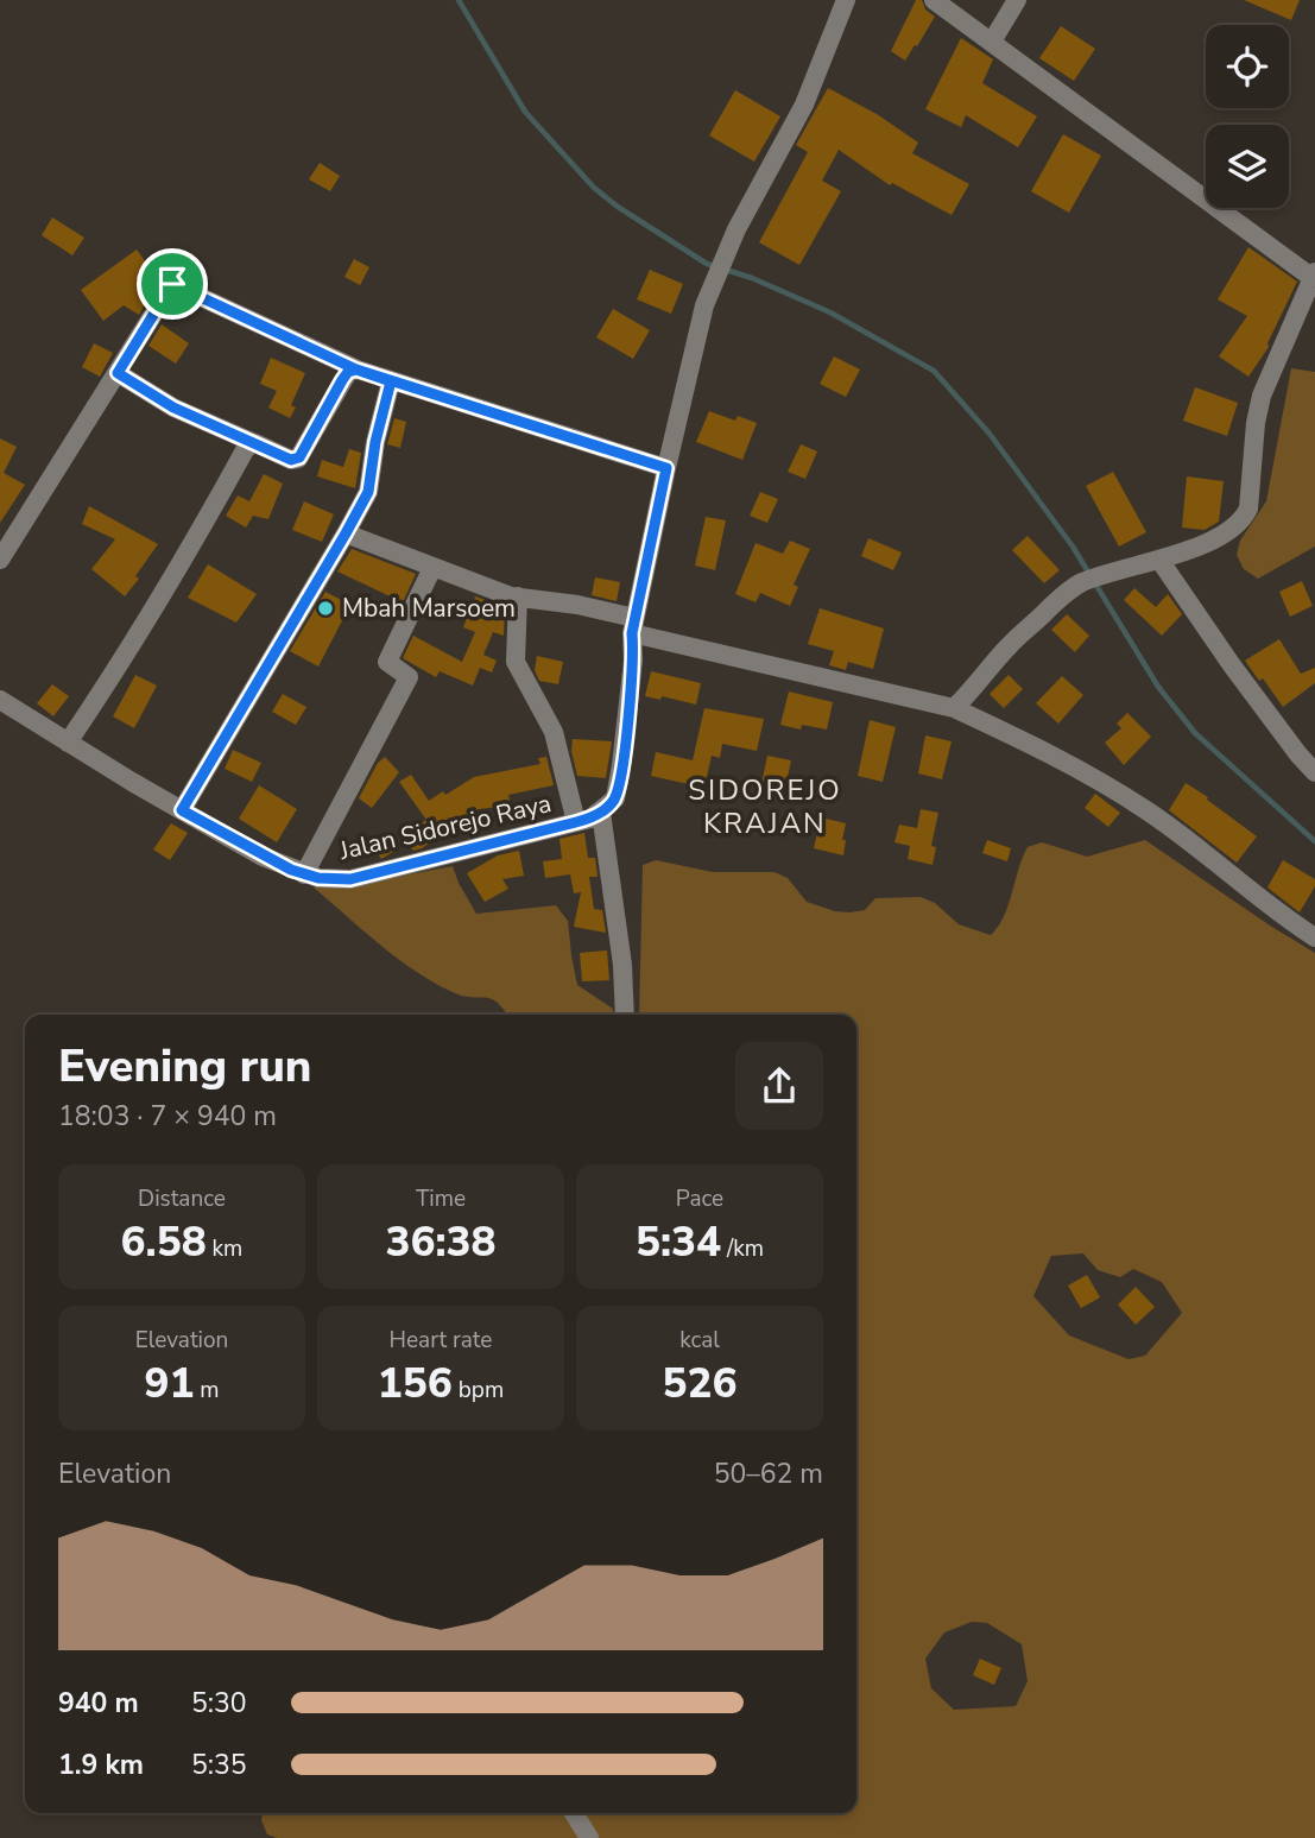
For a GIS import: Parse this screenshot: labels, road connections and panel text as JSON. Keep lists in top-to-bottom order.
{
  "streets": {
    "street": ["Jalan Sidorejo Raya"]
  },
  "districts": ["SIDOREJO KRAJAN"],
  "places": ["Mbah Marsoem"],
  "page": {
    "heading": ["Evening run", "18:03 · 7 × 940 m"],
    "stats": [
      ["Distance", "6.58 km"],
      ["Time", "36:38"],
      ["Pace", "5:34 /km"],
      ["Elevation", "91 m"],
      ["Heart rate", "156 bpm"],
      ["kcal", "526"]
    ],
    "chart": ["Elevation", "50–62 m"],
    "list": [
      {
        "name": "940 m",
        "note": "5:30"
      },
      {
        "name": "1.9 km",
        "note": "5:35"
      }
    ]
  }
}
